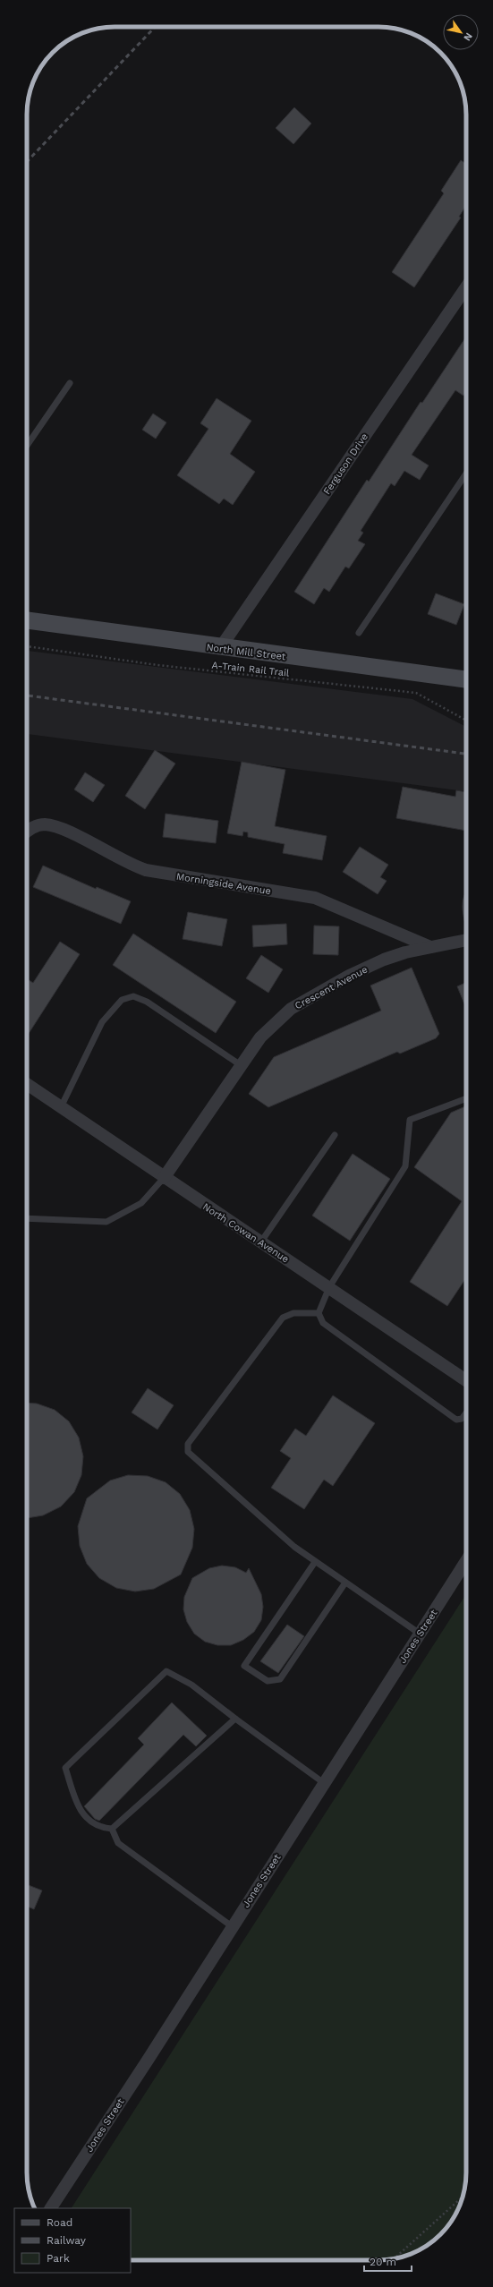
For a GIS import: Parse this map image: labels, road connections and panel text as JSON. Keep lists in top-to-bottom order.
{
  "streets": {
    "main road": ["North Mill Street"],
    "street": [
      "Ferguson Drive",
      "Morningside Avenue",
      "Crescent Avenue",
      "North Cowan Avenue",
      "Jones Street"
    ],
    "path": ["A-Train Rail Trail"]
  },
  "crossings": [
    ["Ferguson Drive", "North Mill Street"],
    ["Morningside Avenue", "Crescent Avenue"],
    ["Crescent Avenue", "North Cowan Avenue"]
  ],
  "legend": ["Road", "Railway", "Park"],
  "scale_bar": "20 m",
  "north": "bottom right"
}
